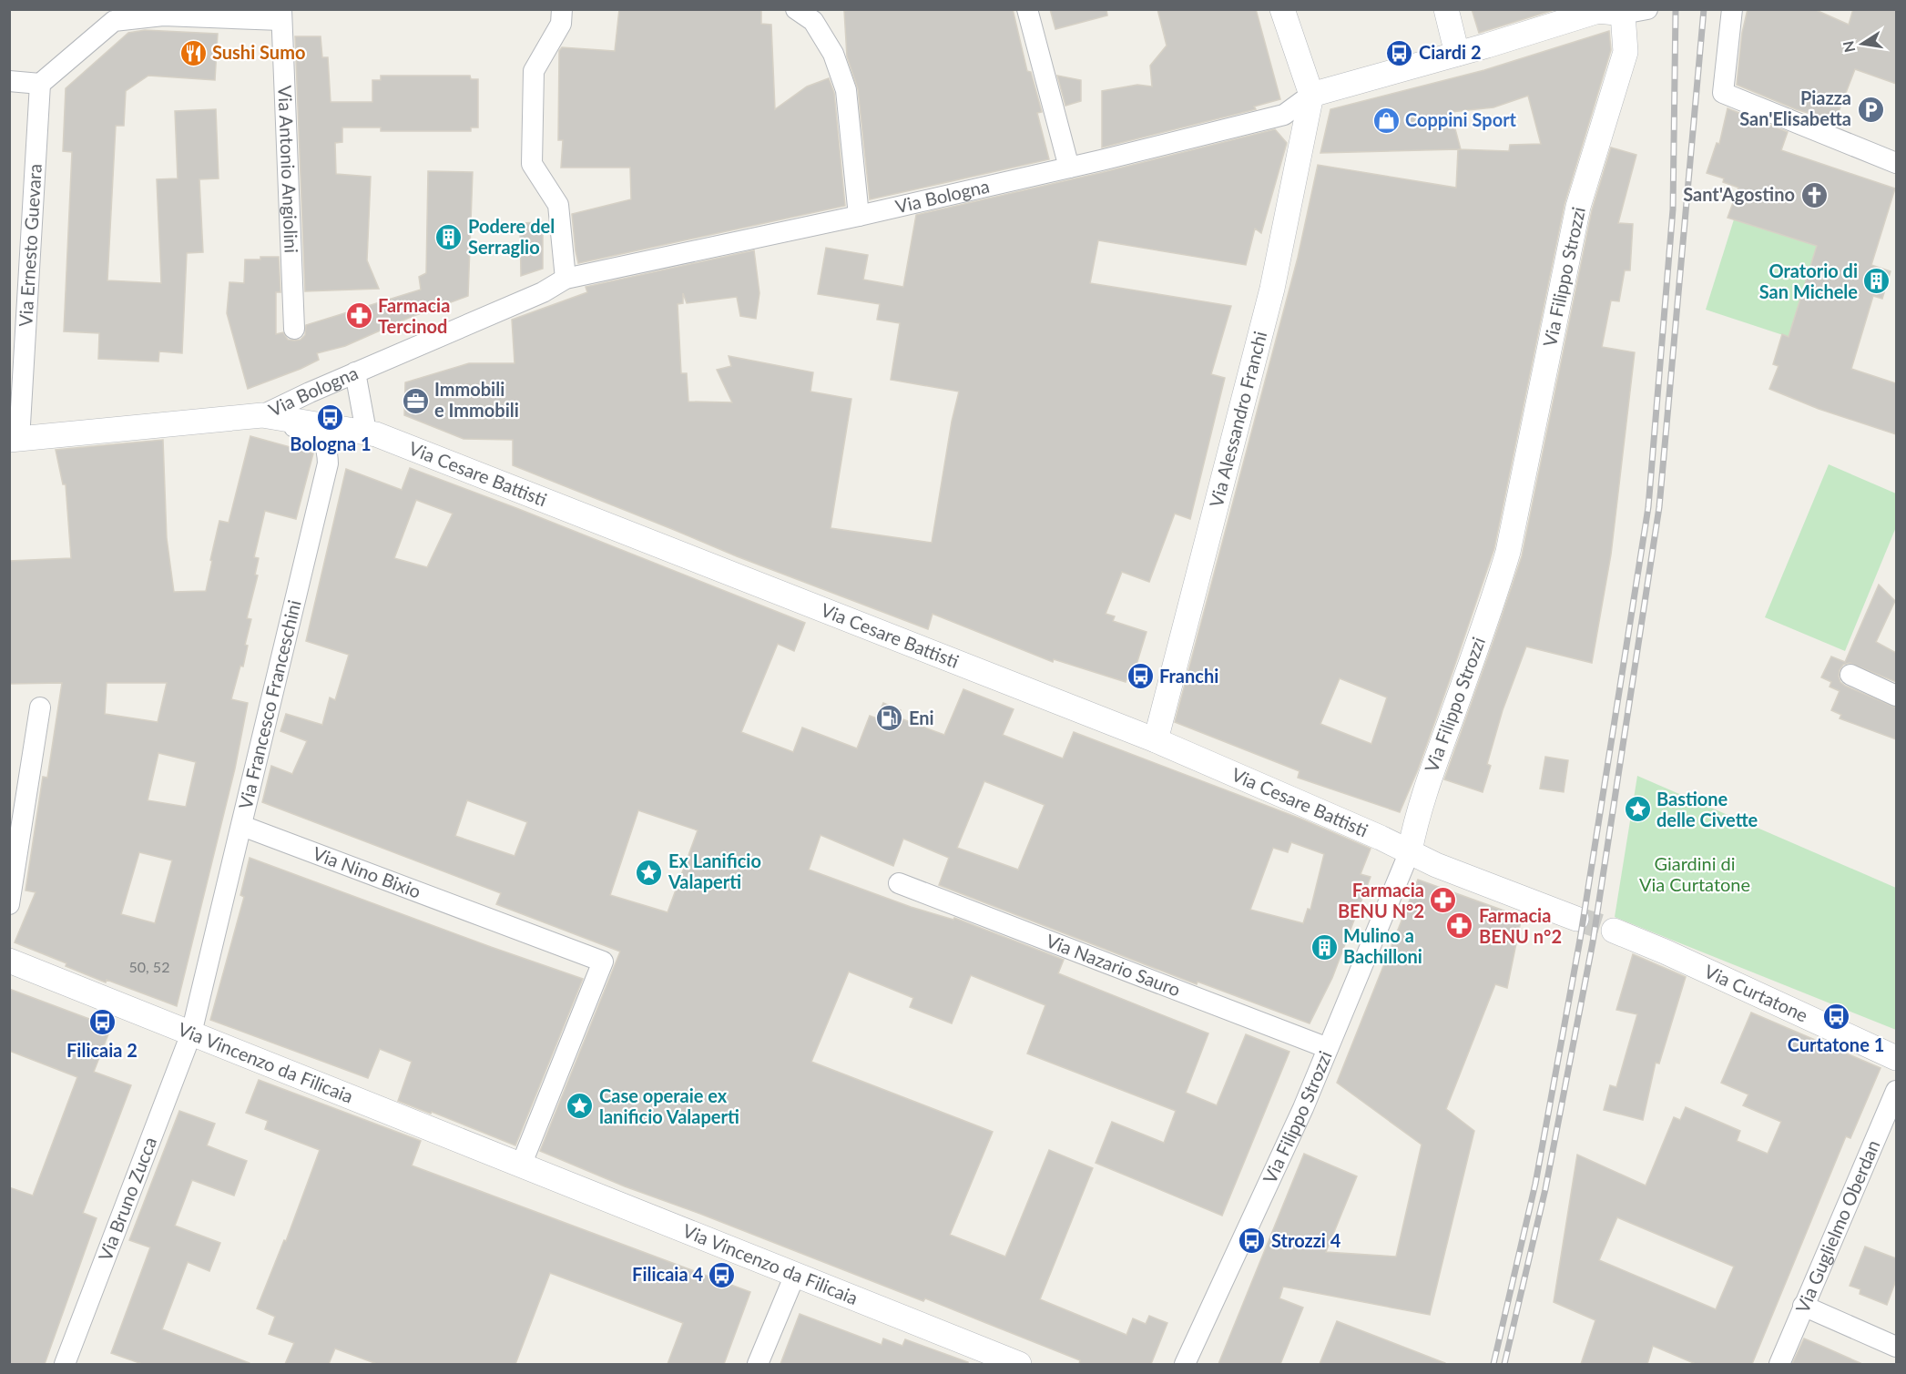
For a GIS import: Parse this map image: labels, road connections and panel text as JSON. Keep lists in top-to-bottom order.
{
  "streets": {
    "street": [
      "Via Antonio Angiolini",
      "Via Bologna",
      "Via Ernesto Guevara",
      "Via Filippo Strozzi",
      "Via Alessandro Franchi",
      "Via Cesare Battisti",
      "Via Francesco Franceschini",
      "Via Nino Bixio",
      "Via Nazario Sauro",
      "Via Curtatone",
      "Via Vincenzo da Filicaia",
      "Via Bruno Zucca",
      "Via Guglielmo Oberdan"
    ]
  },
  "crossings": [
    ["Via Bologna", "Via Ernesto Guevara"],
    ["Via Bologna", "Via Alessandro Franchi"],
    ["Via Bologna", "Via Cesare Battisti"],
    ["Via Bologna", "Via Francesco Franceschini"],
    ["Via Filippo Strozzi", "Via Cesare Battisti"],
    ["Via Filippo Strozzi", "Via Nazario Sauro"],
    ["Via Alessandro Franchi", "Via Cesare Battisti"],
    ["Via Cesare Battisti", "Via Francesco Franceschini"],
    ["Via Francesco Franceschini", "Via Nino Bixio"],
    ["Via Francesco Franceschini", "Via Vincenzo da Filicaia"],
    ["Via Francesco Franceschini", "Via Bruno Zucca"],
    ["Via Nino Bixio", "Via Vincenzo da Filicaia"],
    ["Via Vincenzo da Filicaia", "Via Bruno Zucca"]
  ],
  "parks": ["Giardini di Via Curtatone"],
  "places": {
    "restaurant": ["Sushi Sumo"],
    "bus stop": [
      "Ciardi 2",
      "Bologna 1",
      "Franchi",
      "Curtatone 1",
      "Filicaia 2",
      "Strozzi 4",
      "Filicaia 4"
    ],
    "parking": ["Piazza San'Elisabetta"],
    "shop": ["Coppini Sport"],
    "church": ["Sant'Agostino"],
    "building": ["Podere del Serraglio", "Oratorio di San Michele", "Mulino a Bachilloni"],
    "pharmacy": ["Farmacia Tercinod", "Farmacia BENU N°2", "Farmacia BENU n°2"],
    "office": ["Immobili e Immobili"],
    "fuel station": ["Eni"],
    "place": ["Bastione delle Civette", "Ex Lanificio Valaperti", "Case operaie ex lanificio Valaperti"]
  },
  "house_numbers": ["50, 52"],
  "north": "left"
}
